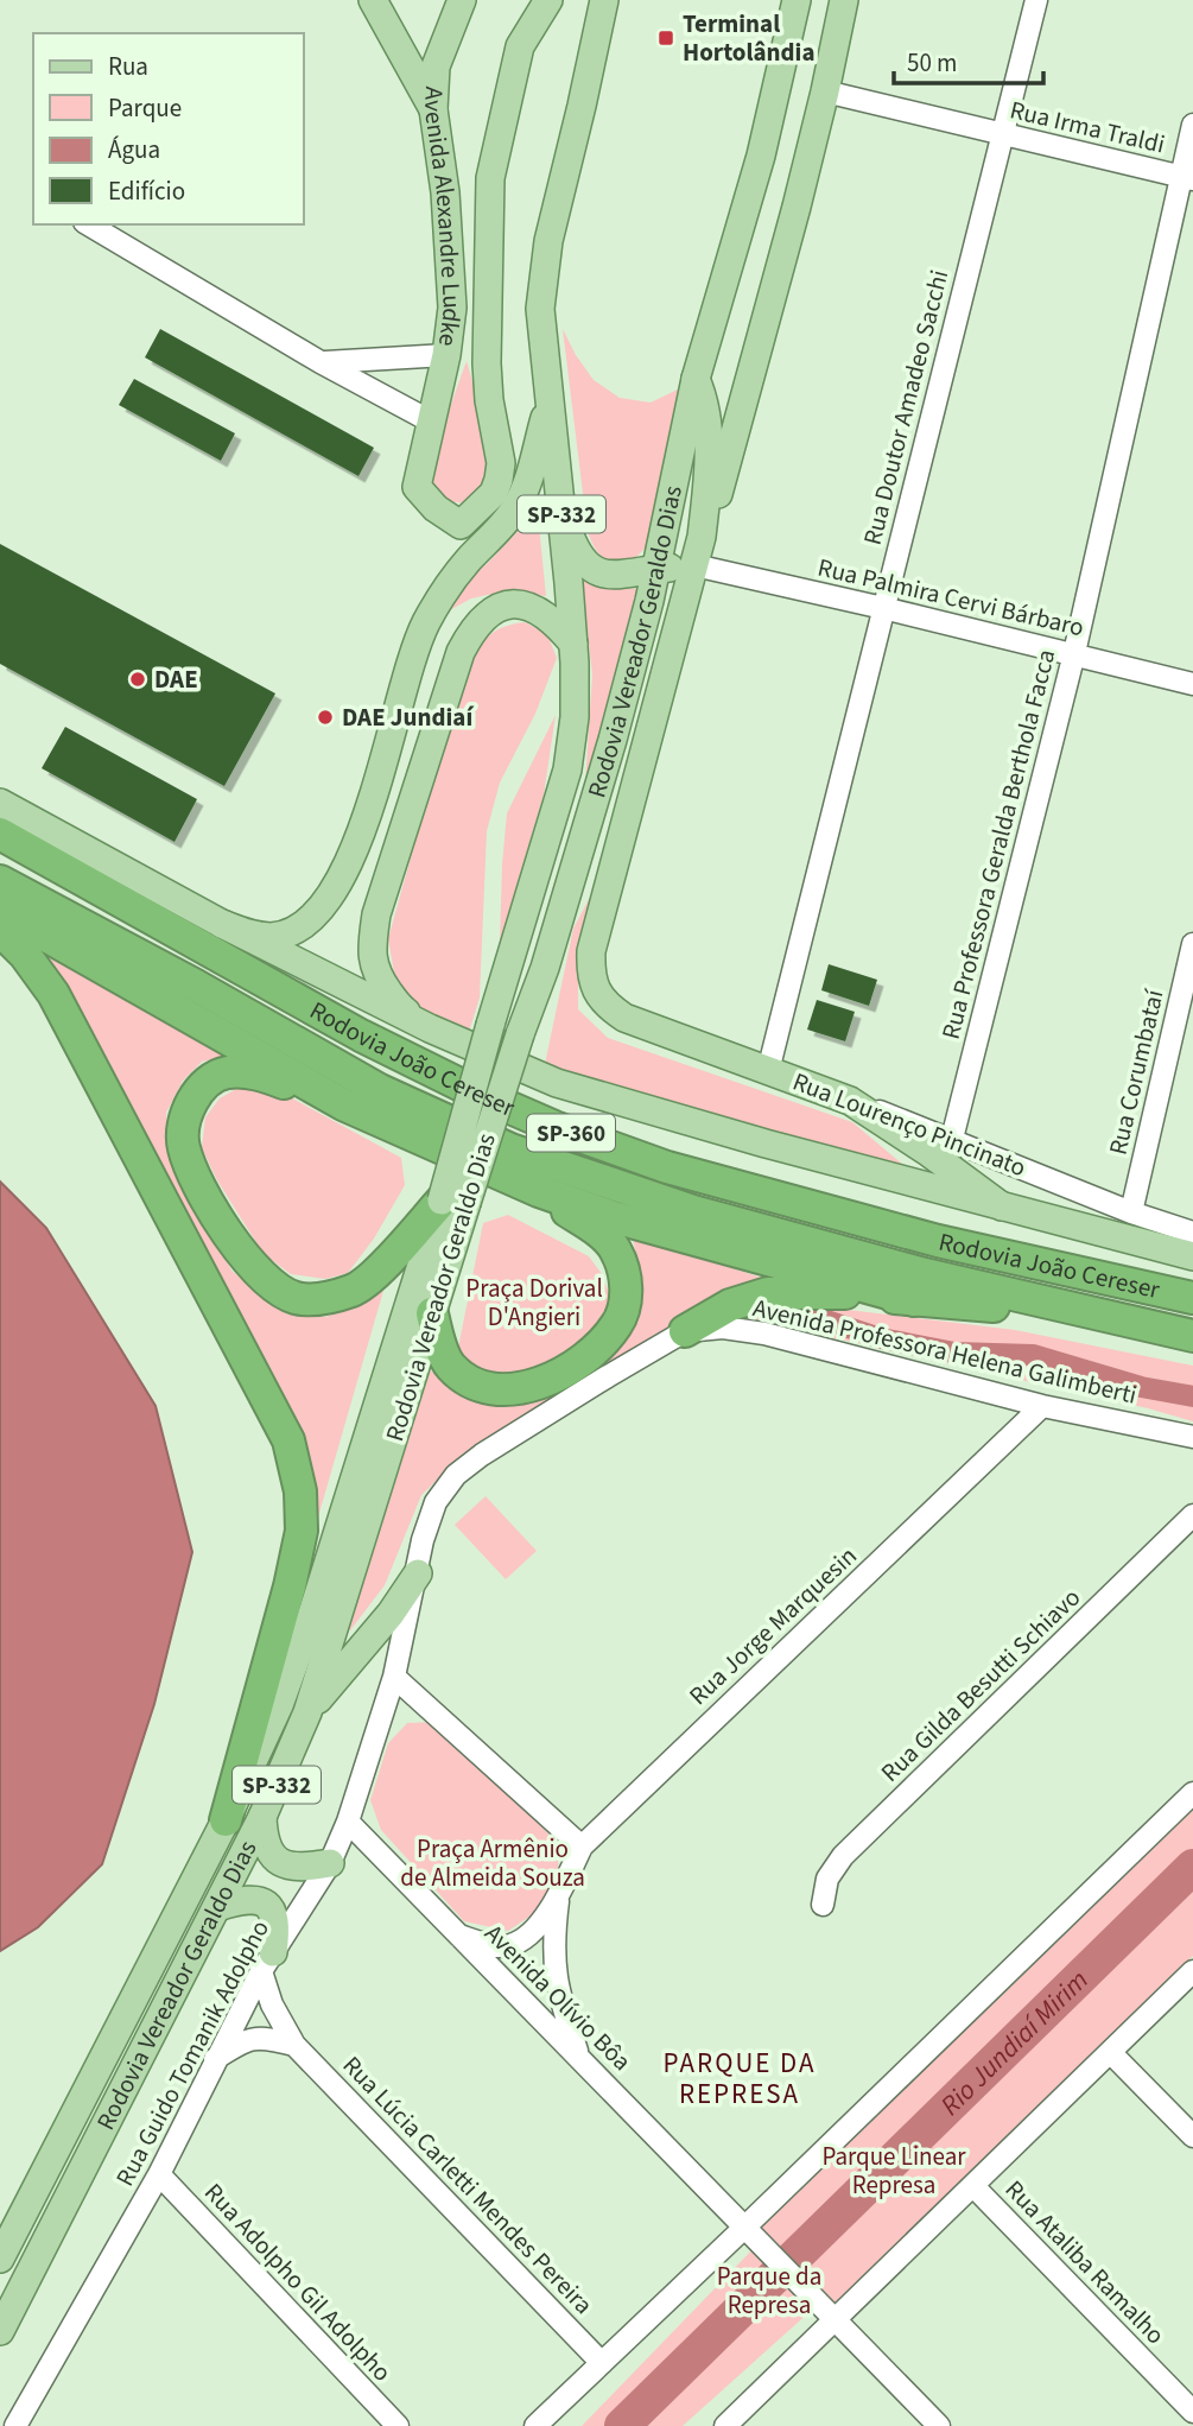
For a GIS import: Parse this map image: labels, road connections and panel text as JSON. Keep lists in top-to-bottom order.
{
  "streets": {
    "highway": ["Rodovia João Cereser", "SP-360"],
    "main road": [
      "Avenida Alexandre Ludke",
      "SP-332",
      "Rodovia Vereador Geraldo Dias",
      "Rua Lourenço Pincinato"
    ],
    "street": [
      "Rua Irma Traldi",
      "Rua Doutor Amadeo Sacchi",
      "Rua Palmira Cervi Bárbaro",
      "Rua Professora Geralda Berthola Facca",
      "Rua Corumbataí",
      "Avenida Professora Helena Galimberti",
      "Rua Jorge Marquesin",
      "Rua Gilda Besutti Schiavo",
      "Avenida Olívio Bôa",
      "Rua Guido Tomanik Adolpho",
      "Rua Lúcia Carletti Mendes Pereira",
      "Rua Ataliba Ramalho",
      "Rua Adolpho Gil Adolpho"
    ]
  },
  "crossings": [
    ["Rua Irma Traldi", "Rua Doutor Amadeo Sacchi"],
    ["Rua Irma Traldi", "Rua Professora Geralda Berthola Facca"],
    ["Rua Doutor Amadeo Sacchi", "Rua Palmira Cervi Bárbaro"],
    ["Rua Doutor Amadeo Sacchi", "Rua Lourenço Pincinato"],
    ["Rua Palmira Cervi Bárbaro", "Rua Professora Geralda Berthola Facca"],
    ["Rua Professora Geralda Berthola Facca", "Rua Lourenço Pincinato"],
    ["Rua Corumbataí", "Rua Lourenço Pincinato"],
    ["Avenida Professora Helena Galimberti", "Rua Jorge Marquesin"],
    ["Avenida Professora Helena Galimberti", "Rua Guido Tomanik Adolpho"],
    ["Rua Jorge Marquesin", "Avenida Olívio Bôa"],
    ["Avenida Olívio Bôa", "Rua Guido Tomanik Adolpho"],
    ["Rua Guido Tomanik Adolpho", "Rua Lúcia Carletti Mendes Pereira"],
    ["Rua Guido Tomanik Adolpho", "Rua Adolpho Gil Adolpho"]
  ],
  "districts": ["PARQUE DA REPRESA"],
  "water": ["Rio Jundiaí Mirim"],
  "parks": [
    "Praça Dorival D'Angieri",
    "Praça Armênio de Almeida Souza",
    "Parque Linear Represa",
    "Parque da Represa"
  ],
  "places": {
    "transit": ["Terminal Hortolândia"],
    "other": ["DAE", "DAE Jundiaí"]
  },
  "legend": [
    "Rua",
    "Parque",
    "Água",
    "Edifício"
  ],
  "scale_bar": "50 m"
}
